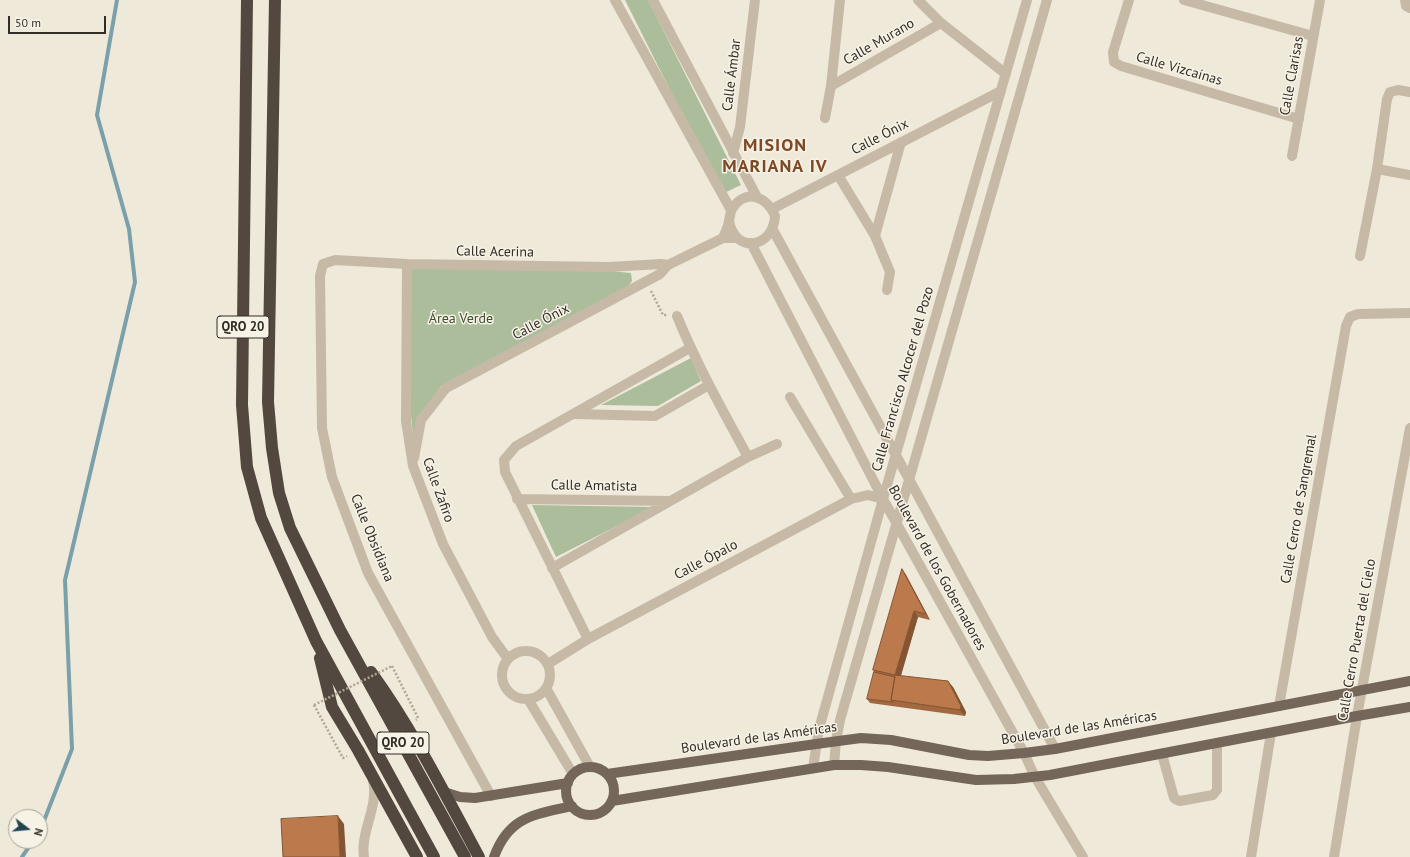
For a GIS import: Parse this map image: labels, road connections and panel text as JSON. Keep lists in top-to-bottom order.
{
  "streets": {
    "highway": ["QRO 20"],
    "main road": ["Boulevard de las Américas"],
    "street": [
      "Calle Murano",
      "Calle Vizcaínas",
      "Calle Ámbar",
      "Calle Clarisas",
      "Calle Ónix",
      "Calle Acerina",
      "Calle Francisco Alcocer del Pozo",
      "Calle Amatista",
      "Calle Zafiro",
      "Calle Cerro de Sangremal",
      "Calle Obsidiana",
      "Calle Ópalo",
      "Boulevard de los Gobernadores",
      "Calle Cerro Puerta del Cielo"
    ]
  },
  "crossings": [
    ["Calle Vizcaínas", "Calle Clarisas"],
    ["Calle Ónix", "Calle Acerina"],
    ["Calle Ónix", "Calle Francisco Alcocer del Pozo"],
    ["Calle Ónix", "Calle Zafiro"],
    ["Calle Ónix", "Boulevard de los Gobernadores"],
    ["Calle Acerina", "Calle Zafiro"],
    ["Calle Acerina", "Calle Obsidiana"],
    ["Calle Francisco Alcocer del Pozo", "Calle Ópalo"],
    ["Calle Francisco Alcocer del Pozo", "Boulevard de los Gobernadores"],
    ["Calle Francisco Alcocer del Pozo", "Boulevard de las Américas"],
    ["Calle Zafiro", "Calle Ópalo"],
    ["Calle Cerro de Sangremal", "Boulevard de las Américas"],
    ["Calle Ópalo", "Boulevard de los Gobernadores"],
    ["Boulevard de los Gobernadores", "Boulevard de las Américas"],
    ["Calle Cerro Puerta del Cielo", "Boulevard de las Américas"]
  ],
  "districts": ["MISION MARIANA IV"],
  "parks": ["Área Verde"],
  "scale_bar": "50 m",
  "north": "right"
}
